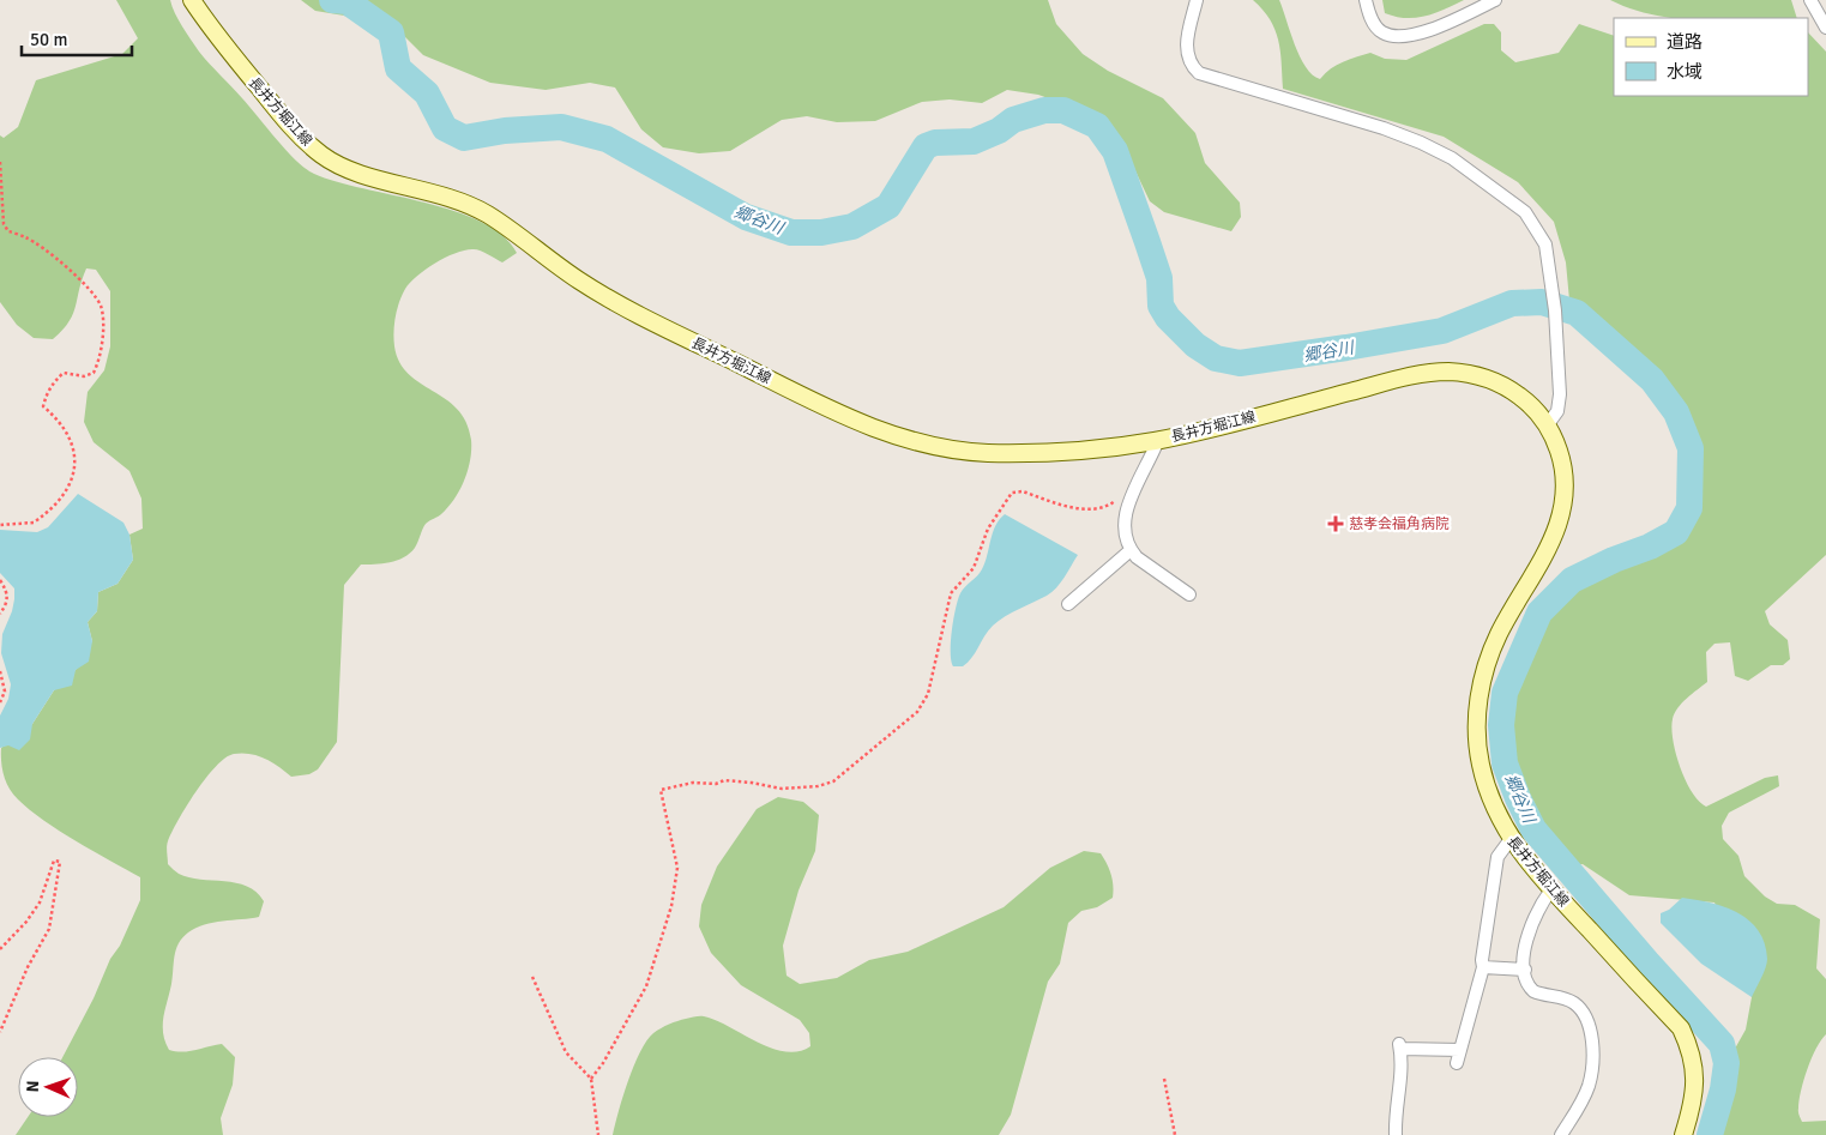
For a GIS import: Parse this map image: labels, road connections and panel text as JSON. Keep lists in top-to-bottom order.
{
  "streets": {
    "main road": ["長井方堀江線"]
  },
  "water": ["郷谷川"],
  "places": {
    "health": ["慈孝会福角病院"]
  },
  "legend": ["道路", "水域"],
  "scale_bar": "50 m",
  "north": "left"
}
